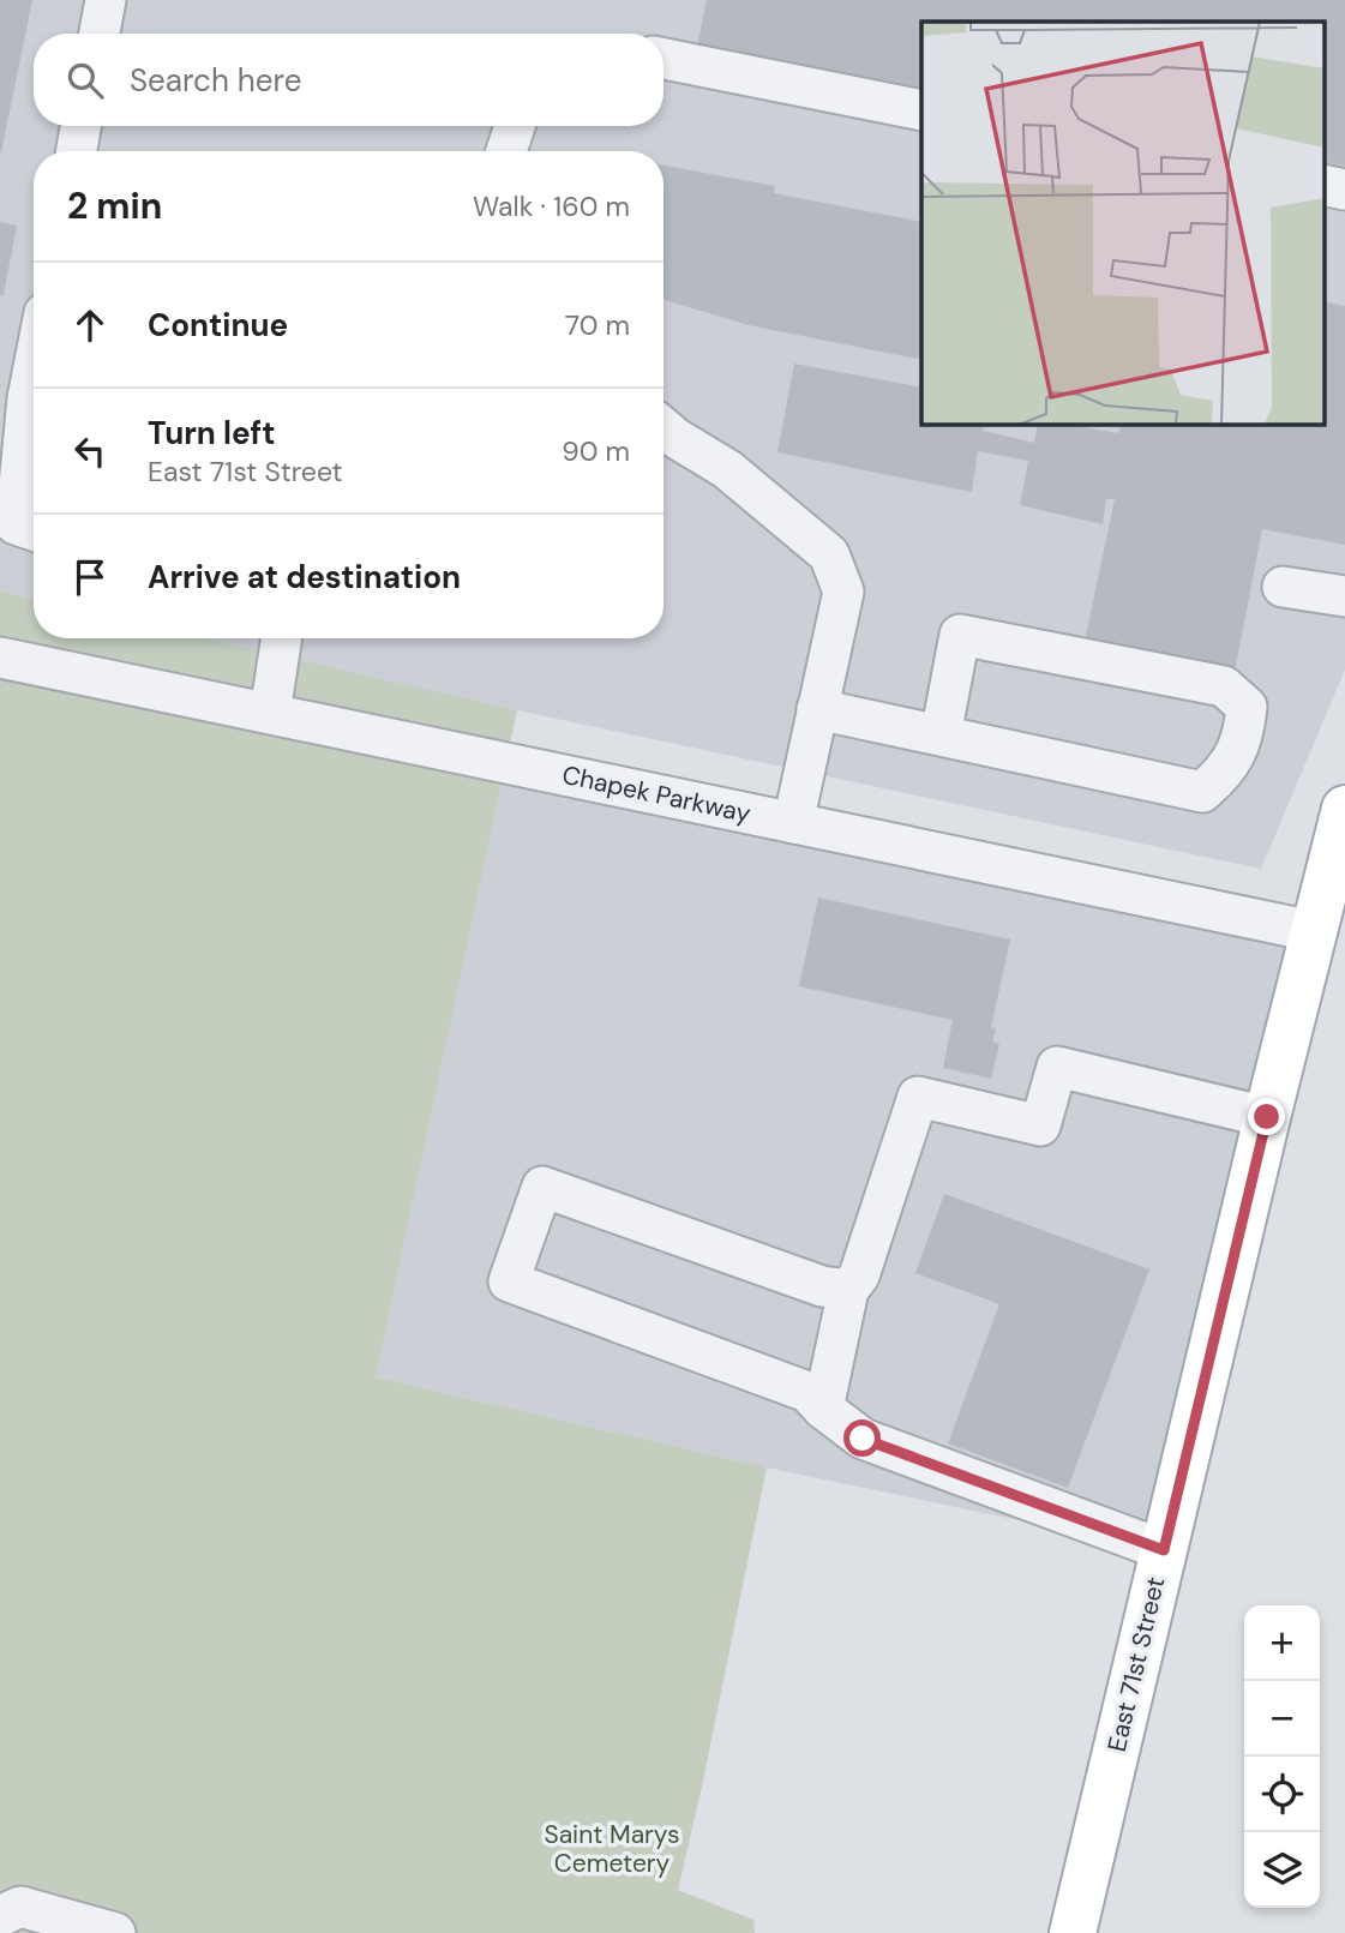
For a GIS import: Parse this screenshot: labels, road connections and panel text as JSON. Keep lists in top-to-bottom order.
{
  "streets": {
    "main road": ["East 71st Street"],
    "street": ["Chapek Parkway"]
  },
  "crossings": [
    ["Chapek Parkway", "East 71st Street"]
  ],
  "parks": ["Saint Marys Cemetery"],
  "page": {
    "search": "Search here",
    "heading": ["2 min", "Walk · 160 m"],
    "list": [
      ["Continue", "70 m"],
      ["Turn left", "East 71st Street", "90 m"],
      "Arrive at destination"
    ],
    "map_buttons": ["+", "−"]
  }
}
